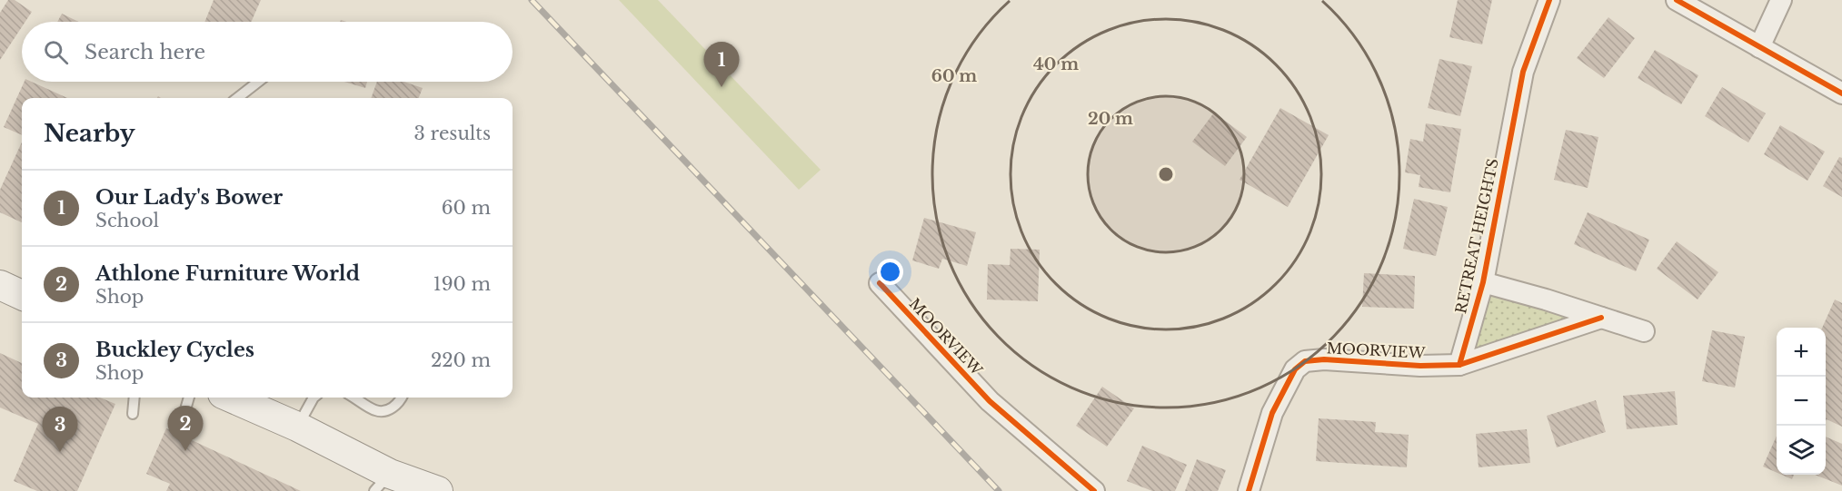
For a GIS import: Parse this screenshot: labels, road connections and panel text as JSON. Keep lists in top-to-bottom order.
{
  "streets": {
    "street": ["RETREAT HEIGHTS", "MOORVIEW"]
  },
  "crossings": [
    ["RETREAT HEIGHTS", "MOORVIEW"]
  ],
  "page": {
    "search": "Search here",
    "pins": ["1", "2", "3"],
    "heading": ["Nearby", "3 results"],
    "list": [
      {
        "mark": "1",
        "name": "Our Lady's Bower",
        "note": "School",
        "value": "60 m"
      },
      {
        "mark": "2",
        "name": "Athlone Furniture World",
        "note": "Shop",
        "value": "190 m"
      },
      {
        "mark": "3",
        "name": "Buckley Cycles",
        "note": "Shop",
        "value": "220 m"
      }
    ],
    "map_buttons": ["+", "−"]
  },
  "rings": ["40 m", "60 m", "20 m"]
}
